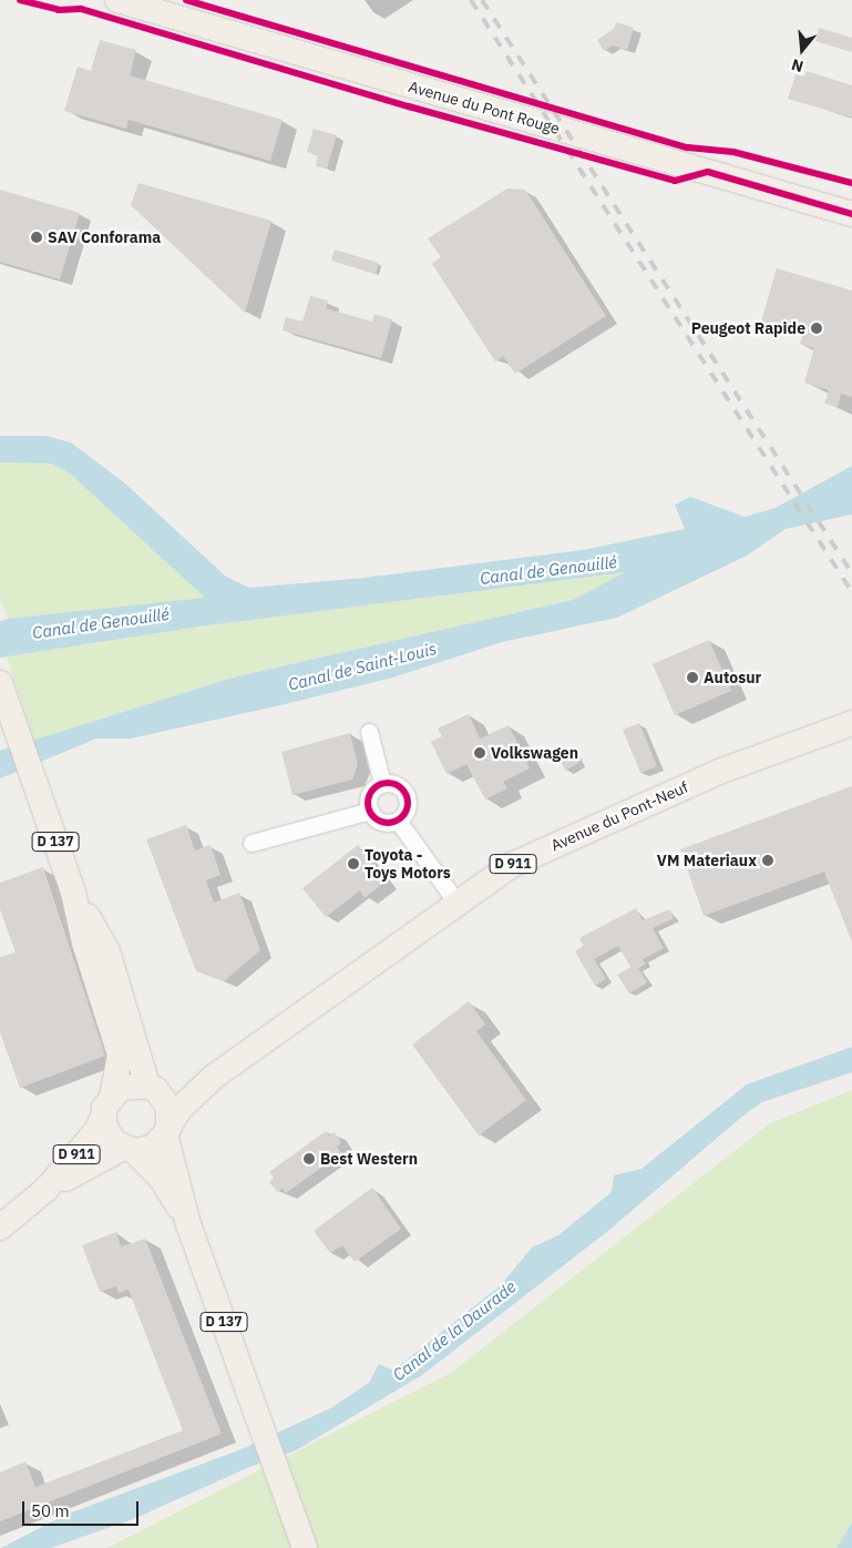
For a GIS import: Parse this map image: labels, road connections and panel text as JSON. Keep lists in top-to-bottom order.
{
  "streets": {
    "main road": [
      "Avenue du Pont Rouge",
      "Avenue du Pont-Neuf",
      "D 137",
      "D 911"
    ]
  },
  "crossings": [
    ["Avenue du Pont-Neuf", "D 911"],
    ["D 137", "D 911"]
  ],
  "water": ["Canal de Genouillé", "Canal de Saint-Louis", "Canal de la Daurade"],
  "places": [
    "SAV Conforama",
    "Peugeot Rapide",
    "Autosur",
    "Volkswagen",
    "VM Materiaux",
    "Toyota - Toys Motors",
    "Best Western"
  ],
  "scale_bar": "50 m",
  "north": "bottom"
}
